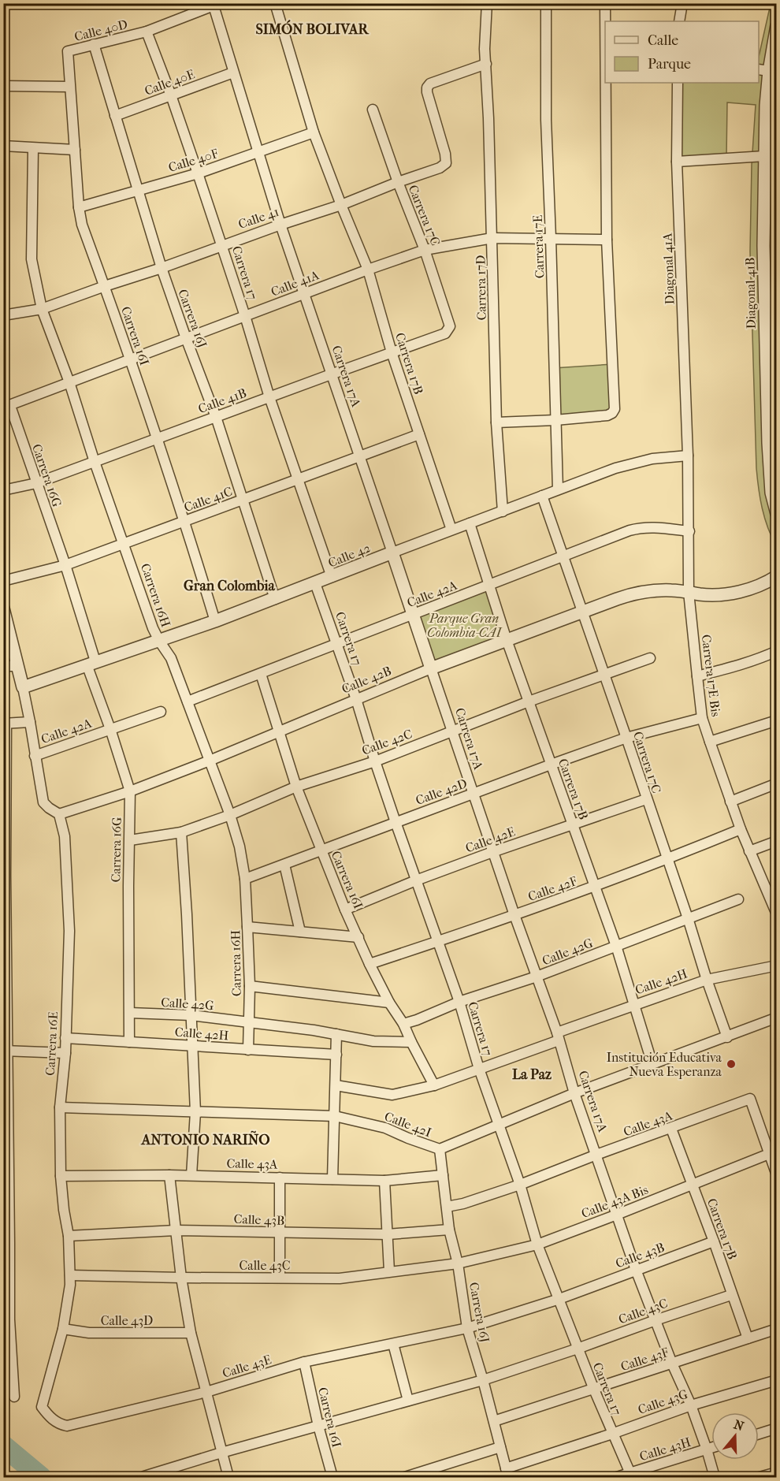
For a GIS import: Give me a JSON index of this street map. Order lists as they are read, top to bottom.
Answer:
{
  "streets": {
    "street": [
      "Calle 40D",
      "Calle 40E",
      "Calle 40F",
      "Carrera 17C",
      "Calle 41",
      "Carrera 17E",
      "Diagonal 41A",
      "Carrera 17",
      "Calle 41A",
      "Carrera 17D",
      "Diagonal 41B",
      "Carrera 16J",
      "Carrera 16I",
      "Carrera 17B",
      "Carrera 17A",
      "Calle 41B",
      "Carrera 16G",
      "Calle 41C",
      "Calle 42",
      "Calle 42A",
      "Carrera 16H",
      "Carrera 17E Bis",
      "Calle 42B",
      "Calle 42C",
      "Calle 42D",
      "Calle 42E",
      "Calle 42F",
      "Calle 42G",
      "Calle 42H",
      "Carrera 16E",
      "Calle 43A",
      "Calle 42I",
      "Calle 43A Bis",
      "Calle 43B",
      "Calle 43C",
      "Calle 43D",
      "Calle 43F",
      "Calle 43E",
      "Calle 43G",
      "Calle 43H"
    ]
  },
  "crossings": [
    ["Calle 40D", "Carrera 17"],
    ["Calle 40D", "Carrera 16J"],
    ["Calle 40D", "Carrera 16I"],
    ["Calle 40D", "Carrera 17A"],
    ["Calle 40E", "Carrera 17"],
    ["Calle 40E", "Carrera 16J"],
    ["Calle 40E", "Carrera 17A"],
    ["Calle 40F", "Carrera 17"],
    ["Calle 40F", "Carrera 16J"],
    ["Calle 40F", "Carrera 16I"],
    ["Calle 40F", "Carrera 17B"],
    ["Calle 40F", "Carrera 17A"],
    ["Carrera 17C", "Calle 41"],
    ["Carrera 17C", "Calle 41A"],
    ["Carrera 17C", "Calle 41B"],
    ["Carrera 17C", "Calle 42"],
    ["Carrera 17C", "Calle 42A"],
    ["Carrera 17C", "Calle 42B"],
    ["Carrera 17C", "Calle 42C"],
    ["Carrera 17C", "Calle 42D"],
    ["Carrera 17C", "Calle 42E"],
    ["Carrera 17C", "Calle 42F"],
    ["Carrera 17C", "Calle 42G"],
    ["Carrera 17C", "Calle 42H"],
    ["Carrera 17C", "Calle 42I"],
    ["Calle 41", "Carrera 17"],
    ["Calle 41", "Carrera 17D"],
    ["Calle 41", "Carrera 16J"],
    ["Calle 41", "Carrera 16I"],
    ["Calle 41", "Carrera 17B"],
    ["Calle 41", "Carrera 17A"],
    ["Calle 41", "Carrera 16H"],
    ["Carrera 17E", "Calle 41A"],
    ["Carrera 17E", "Calle 42"],
    ["Diagonal 41A", "Calle 42"],
    ["Diagonal 41A", "Carrera 17E Bis"],
    ["Carrera 17", "Calle 41A"],
    ["Carrera 17", "Calle 41B"],
    ["Carrera 17", "Calle 41C"],
    ["Carrera 17", "Calle 42"],
    ["Carrera 17", "Calle 42A"],
    ["Carrera 17", "Calle 42B"],
    ["Carrera 17", "Calle 42C"],
    ["Carrera 17", "Calle 42D"],
    ["Carrera 17", "Calle 42E"],
    ["Carrera 17", "Calle 42F"],
    ["Carrera 17", "Calle 42G"],
    ["Carrera 17", "Calle 42H"],
    ["Carrera 17", "Calle 43A"],
    ["Carrera 17", "Calle 42I"],
    ["Carrera 17", "Calle 43A Bis"],
    ["Carrera 17", "Calle 43B"],
    ["Carrera 17", "Calle 43C"],
    ["Carrera 17", "Calle 43F"],
    ["Carrera 17", "Calle 43G"],
    ["Carrera 17", "Calle 43H"],
    ["Calle 41A", "Carrera 17D"],
    ["Calle 41A", "Carrera 16J"],
    ["Calle 41A", "Carrera 16I"],
    ["Calle 41A", "Carrera 17B"],
    ["Calle 41A", "Carrera 17A"],
    ["Calle 41A", "Carrera 16G"],
    ["Calle 41A", "Carrera 16H"],
    ["Carrera 17D", "Calle 42"],
    ["Carrera 16J", "Calle 41B"],
    ["Carrera 16J", "Calle 41C"],
    ["Carrera 16J", "Calle 42"],
    ["Carrera 16J", "Calle 43A"],
    ["Carrera 16J", "Calle 42I"],
    ["Carrera 16J", "Calle 43A Bis"],
    ["Carrera 16J", "Calle 43B"],
    ["Carrera 16J", "Calle 43C"],
    ["Carrera 16J", "Calle 43F"],
    ["Carrera 16J", "Calle 43E"],
    ["Carrera 16J", "Calle 43G"],
    ["Carrera 16I", "Calle 41B"],
    ["Carrera 16I", "Calle 41C"],
    ["Carrera 16I", "Calle 42"],
    ["Carrera 16I", "Calle 42A"],
    ["Carrera 16I", "Calle 42B"],
    ["Carrera 16I", "Calle 42C"],
    ["Carrera 16I", "Calle 42D"],
    ["Carrera 16I", "Calle 42E"],
    ["Carrera 16I", "Calle 42F"],
    ["Carrera 16I", "Calle 42G"],
    ["Carrera 16I", "Calle 42H"],
    ["Carrera 16I", "Calle 43E"],
    ["Carrera 17B", "Calle 41B"],
    ["Carrera 17B", "Calle 41C"],
    ["Carrera 17B", "Calle 42"],
    ["Carrera 17B", "Calle 42A"],
    ["Carrera 17B", "Calle 42B"],
    ["Carrera 17B", "Calle 42C"],
    ["Carrera 17B", "Calle 42D"],
    ["Carrera 17B", "Calle 42E"],
    ["Carrera 17B", "Calle 42F"],
    ["Carrera 17B", "Calle 42G"],
    ["Carrera 17B", "Calle 42H"],
    ["Carrera 17B", "Calle 43A"],
    ["Carrera 17B", "Calle 42I"],
    ["Carrera 17B", "Calle 43A Bis"],
    ["Carrera 17B", "Calle 43B"],
    ["Carrera 17B", "Calle 43C"],
    ["Carrera 17B", "Calle 43F"],
    ["Carrera 17A", "Calle 41B"],
    ["Carrera 17A", "Calle 41C"],
    ["Carrera 17A", "Calle 42"],
    ["Carrera 17A", "Calle 42A"],
    ["Carrera 17A", "Calle 42B"],
    ["Carrera 17A", "Calle 42C"],
    ["Carrera 17A", "Calle 42D"],
    ["Carrera 17A", "Calle 42E"],
    ["Carrera 17A", "Calle 42F"],
    ["Carrera 17A", "Calle 42G"],
    ["Carrera 17A", "Calle 42H"],
    ["Carrera 17A", "Calle 43A"],
    ["Carrera 17A", "Calle 42I"],
    ["Carrera 17A", "Calle 43A Bis"],
    ["Carrera 17A", "Calle 43B"],
    ["Carrera 17A", "Calle 43C"],
    ["Carrera 17A", "Calle 43F"],
    ["Carrera 17A", "Calle 43G"],
    ["Carrera 17A", "Calle 43H"],
    ["Calle 41B", "Carrera 16G"],
    ["Calle 41B", "Carrera 16H"],
    ["Carrera 16G", "Calle 41C"],
    ["Carrera 16G", "Calle 42"],
    ["Carrera 16G", "Calle 42A"],
    ["Carrera 16G", "Calle 42B"],
    ["Carrera 16G", "Calle 42C"],
    ["Carrera 16G", "Calle 42G"],
    ["Carrera 16G", "Calle 42H"],
    ["Calle 41C", "Carrera 16H"],
    ["Calle 42", "Carrera 16H"],
    ["Calle 42", "Carrera 17E Bis"],
    ["Calle 42A", "Carrera 16H"],
    ["Calle 42A", "Carrera 17E Bis"],
    ["Carrera 16H", "Calle 42B"],
    ["Carrera 16H", "Calle 42C"],
    ["Carrera 16H", "Calle 42D"],
    ["Carrera 16H", "Calle 42G"],
    ["Carrera 16H", "Calle 42H"],
    ["Carrera 17E Bis", "Calle 42B"],
    ["Carrera 17E Bis", "Calle 42D"],
    ["Carrera 17E Bis", "Calle 42F"],
    ["Calle 42B", "Carrera 16E"],
    ["Calle 42H", "Carrera 16E"],
    ["Carrera 16E", "Calle 43A"],
    ["Carrera 16E", "Calle 42I"],
    ["Carrera 16E", "Calle 43B"],
    ["Carrera 16E", "Calle 43C"],
    ["Carrera 16E", "Calle 43D"],
    ["Carrera 16E", "Calle 43E"],
    ["Calle 43A", "Calle 43A Bis"],
    ["Calle 43A Bis", "Calle 43C"],
    ["Calle 43B", "Calle 43E"]
  ],
  "districts": [
    "SIMÓN BOLIVAR",
    "Gran Colombia",
    "La Paz",
    "ANTONIO NARIÑO"
  ],
  "parks": ["Parque Gran Colombia-CAI"],
  "places": ["Institución Educativa Nueva Esperanza"],
  "legend": ["Calle", "Parque"],
  "north": "top"
}
